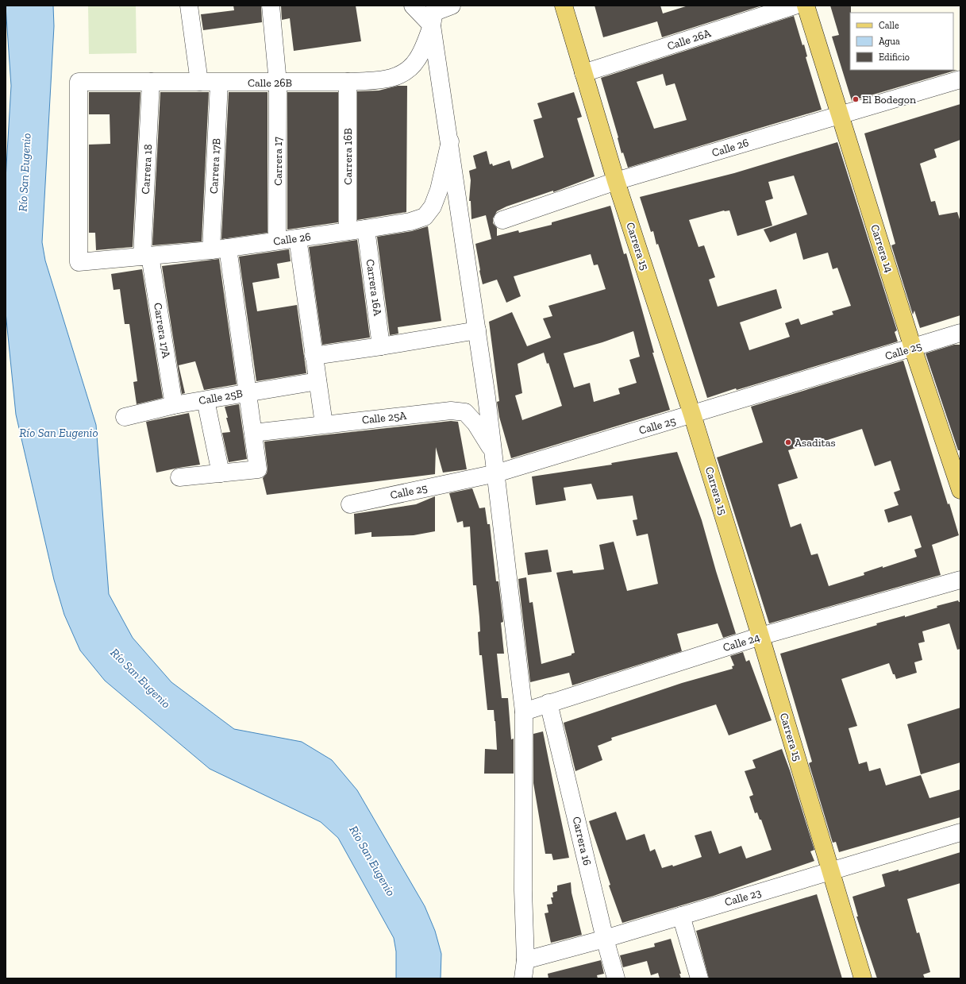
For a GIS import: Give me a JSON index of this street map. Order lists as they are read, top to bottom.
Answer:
{
  "streets": {
    "main road": ["Carrera 15", "Carrera 14"],
    "street": [
      "Calle 26A",
      "Calle 26B",
      "Calle 26",
      "Carrera 16B",
      "Carrera 17",
      "Carrera 17B",
      "Carrera 18",
      "Carrera 16A",
      "Carrera 17A",
      "Calle 25",
      "Calle 25B",
      "Calle 25A",
      "Calle 24",
      "Carrera 16",
      "Calle 23"
    ]
  },
  "crossings": [
    ["Calle 26A", "Carrera 15"],
    ["Calle 26B", "Calle 26"],
    ["Calle 26B", "Carrera 16B"],
    ["Calle 26B", "Carrera 17"],
    ["Calle 26B", "Carrera 17B"],
    ["Calle 26B", "Carrera 18"],
    ["Calle 26", "Carrera 16B"],
    ["Calle 26", "Carrera 17"],
    ["Calle 26", "Carrera 17B"],
    ["Calle 26", "Carrera 18"],
    ["Calle 26", "Carrera 15"],
    ["Calle 26", "Carrera 14"],
    ["Calle 26", "Carrera 16A"],
    ["Calle 26", "Carrera 17A"],
    ["Carrera 18", "Carrera 17A"],
    ["Carrera 15", "Calle 25"],
    ["Carrera 15", "Calle 24"],
    ["Carrera 15", "Calle 23"],
    ["Carrera 14", "Calle 25"],
    ["Carrera 17A", "Calle 25B"],
    ["Calle 24", "Carrera 16"],
    ["Carrera 16", "Calle 23"]
  ],
  "water": ["Río San Eugenio"],
  "places": ["El Bodegon", "Asaditas"],
  "legend": ["Calle", "Agua", "Edificio"]
}
